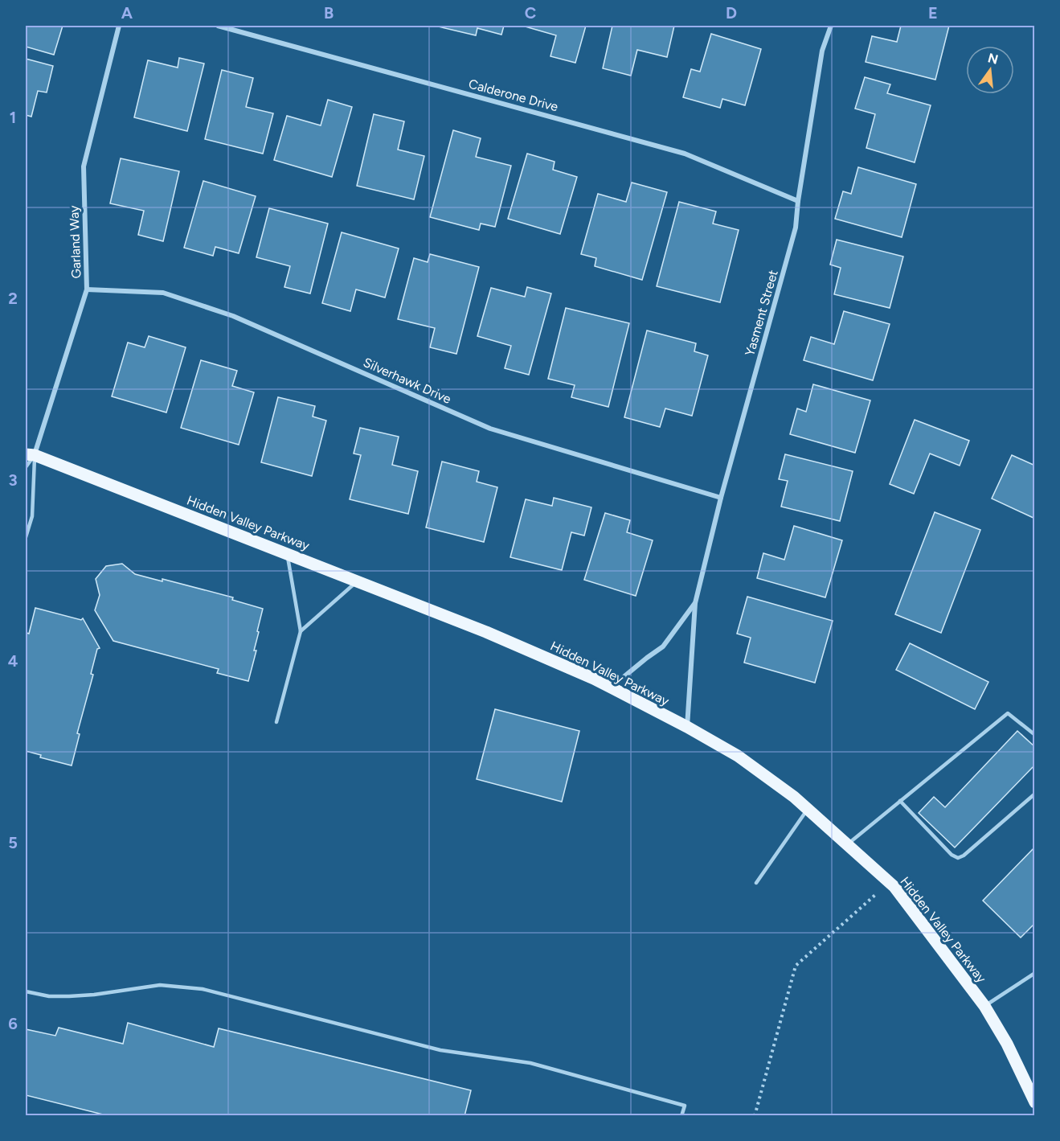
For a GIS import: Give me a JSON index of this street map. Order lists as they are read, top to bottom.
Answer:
{
  "streets": {
    "main road": ["Hidden Valley Parkway"],
    "street": [
      "Calderone Drive",
      "Garland Way",
      "Yasment Street",
      "Silverhawk Drive"
    ]
  },
  "crossings": [
    ["Calderone Drive", "Yasment Street"],
    ["Garland Way", "Silverhawk Drive"],
    ["Garland Way", "Hidden Valley Parkway"],
    ["Yasment Street", "Silverhawk Drive"],
    ["Yasment Street", "Hidden Valley Parkway"]
  ],
  "north": "top",
  "grid": {
    "columns": [
      "A",
      "B",
      "C",
      "D",
      "E"
    ],
    "rows": [
      "1",
      "2",
      "3",
      "4",
      "5",
      "6"
    ]
  }
}
